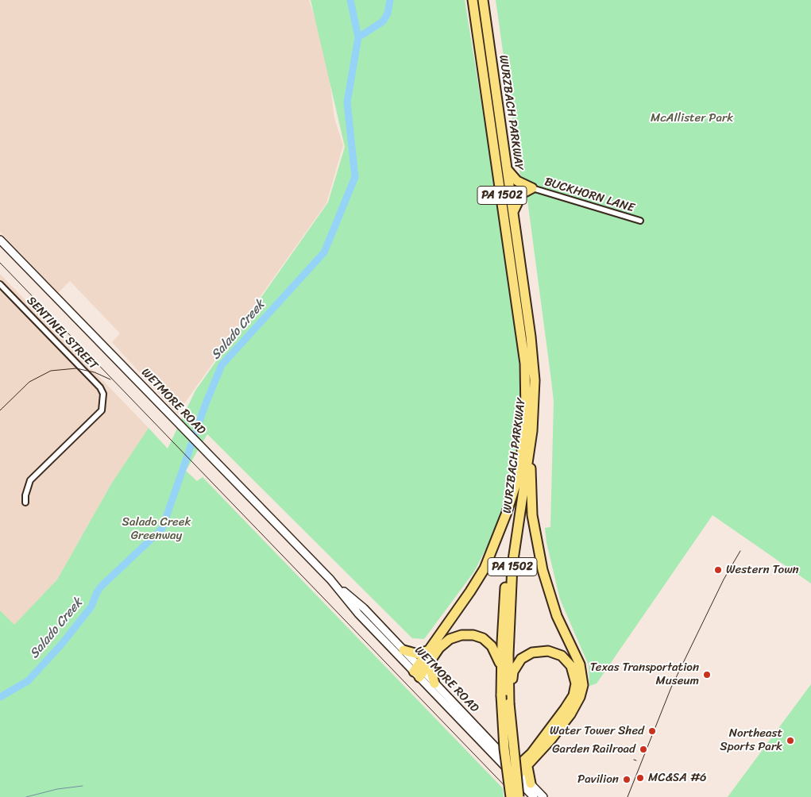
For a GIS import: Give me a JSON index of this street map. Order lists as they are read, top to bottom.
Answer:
{
  "streets": {
    "highway": ["WURZBACH PARKWAY", "PA 1502"],
    "main road": ["WETMORE ROAD"],
    "street": ["BUCKHORN LANE", "SENTINEL STREET"]
  },
  "water": ["Salado Creek"],
  "parks": ["McAllister Park", "Salado Creek Greenway"],
  "places": [
    "Western Town",
    "Texas Transportation Museum",
    "Water Tower Shed",
    "Northeast Sports Park",
    "Garden Railroad",
    "MC&SA #6",
    "Pavilion"
  ]
}
